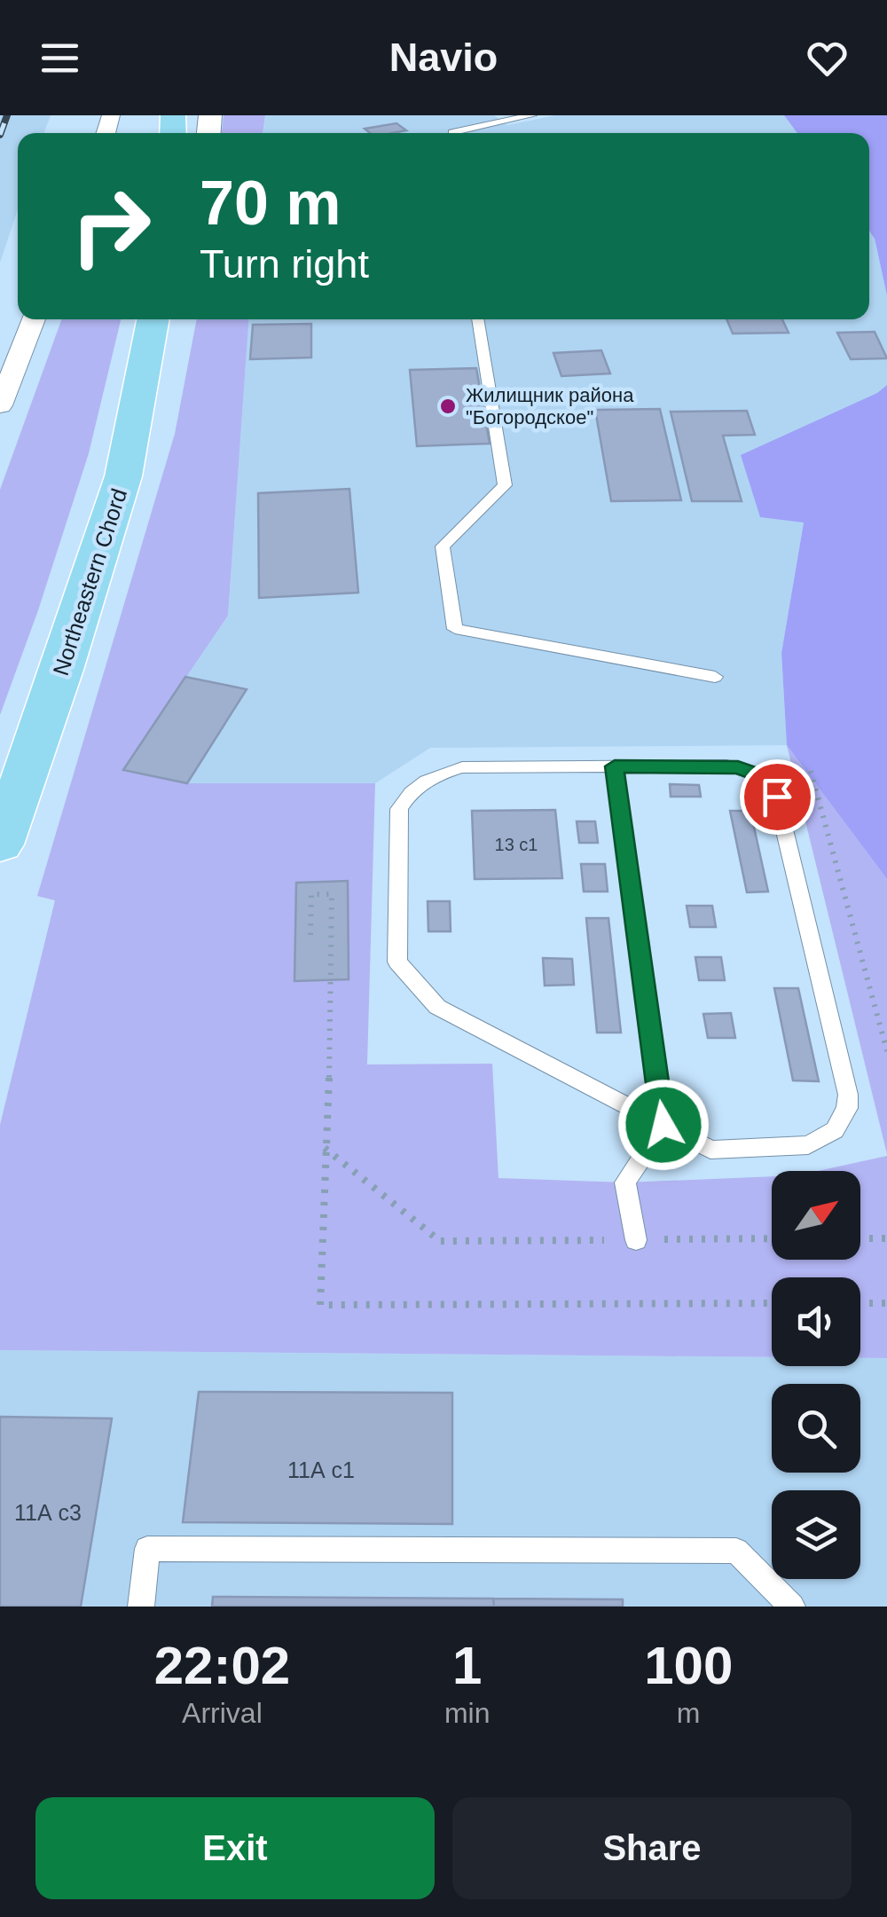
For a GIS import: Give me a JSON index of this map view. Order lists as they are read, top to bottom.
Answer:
{
  "streets": {
    "main road": ["Northeastern Chord"]
  },
  "places": ["Жилищник района \"Богородское\""],
  "house_numbers": ["13 с1", "11А с1", "11А с3"],
  "north": "top right",
  "page": {
    "header": "Navio",
    "turn": ["70 m", "Turn right"],
    "eta": [
      "22:02",
      "Arrival",
      "1",
      "min",
      "100",
      "m"
    ],
    "buttons": ["Exit", "Share"]
  }
}
